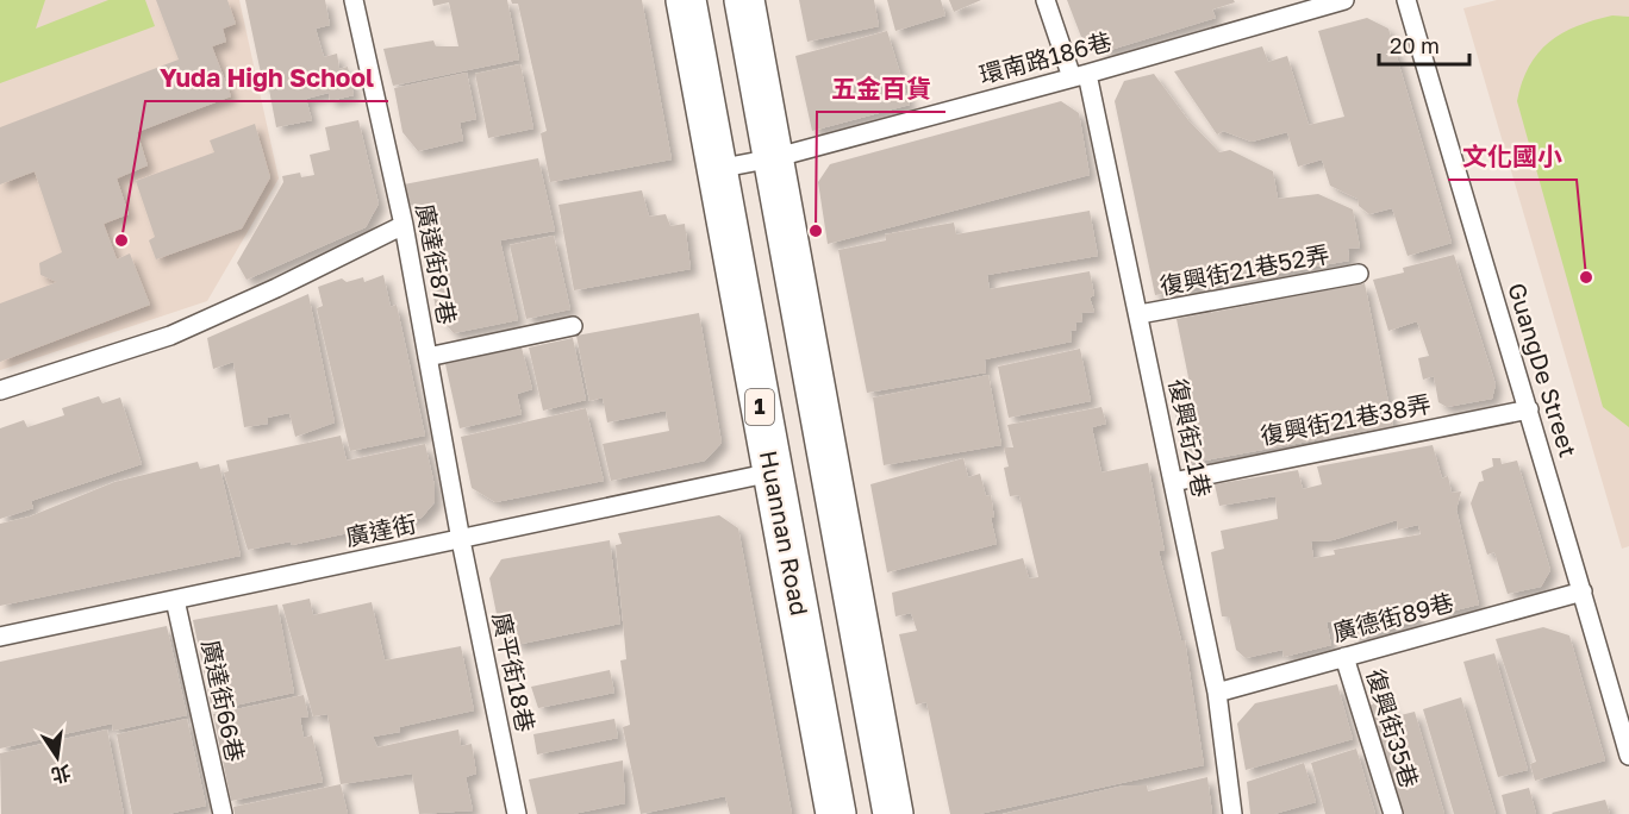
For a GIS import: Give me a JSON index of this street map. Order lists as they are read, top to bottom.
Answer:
{
  "streets": {
    "main road": ["1", "Huannan Road"],
    "lane": [
      "環南路186巷",
      "廣達街87巷",
      "復興街21巷52弄",
      "GuangDe Street",
      "復興街21巷38弄",
      "復興街21巷",
      "廣達街",
      "廣德街89巷",
      "廣平街18巷",
      "廣達街66巷",
      "復興街35巷"
    ]
  },
  "crossings": [
    ["環南路186巷", "復興街21巷"],
    ["環南路186巷", "Huannan Road"],
    ["廣達街87巷", "廣達街"],
    ["廣達街87巷", "廣平街18巷"],
    ["復興街21巷52弄", "復興街21巷"],
    ["GuangDe Street", "復興街21巷38弄"],
    ["GuangDe Street", "廣德街89巷"],
    ["復興街21巷38弄", "復興街21巷"],
    ["復興街21巷", "廣德街89巷"],
    ["廣達街", "Huannan Road"],
    ["廣達街", "廣平街18巷"],
    ["廣達街", "廣達街66巷"],
    ["廣德街89巷", "復興街35巷"]
  ],
  "places": ["五金百貨", "Yuda High School", "文化國小"],
  "scale_bar": "20 m",
  "north": "bottom"
}
